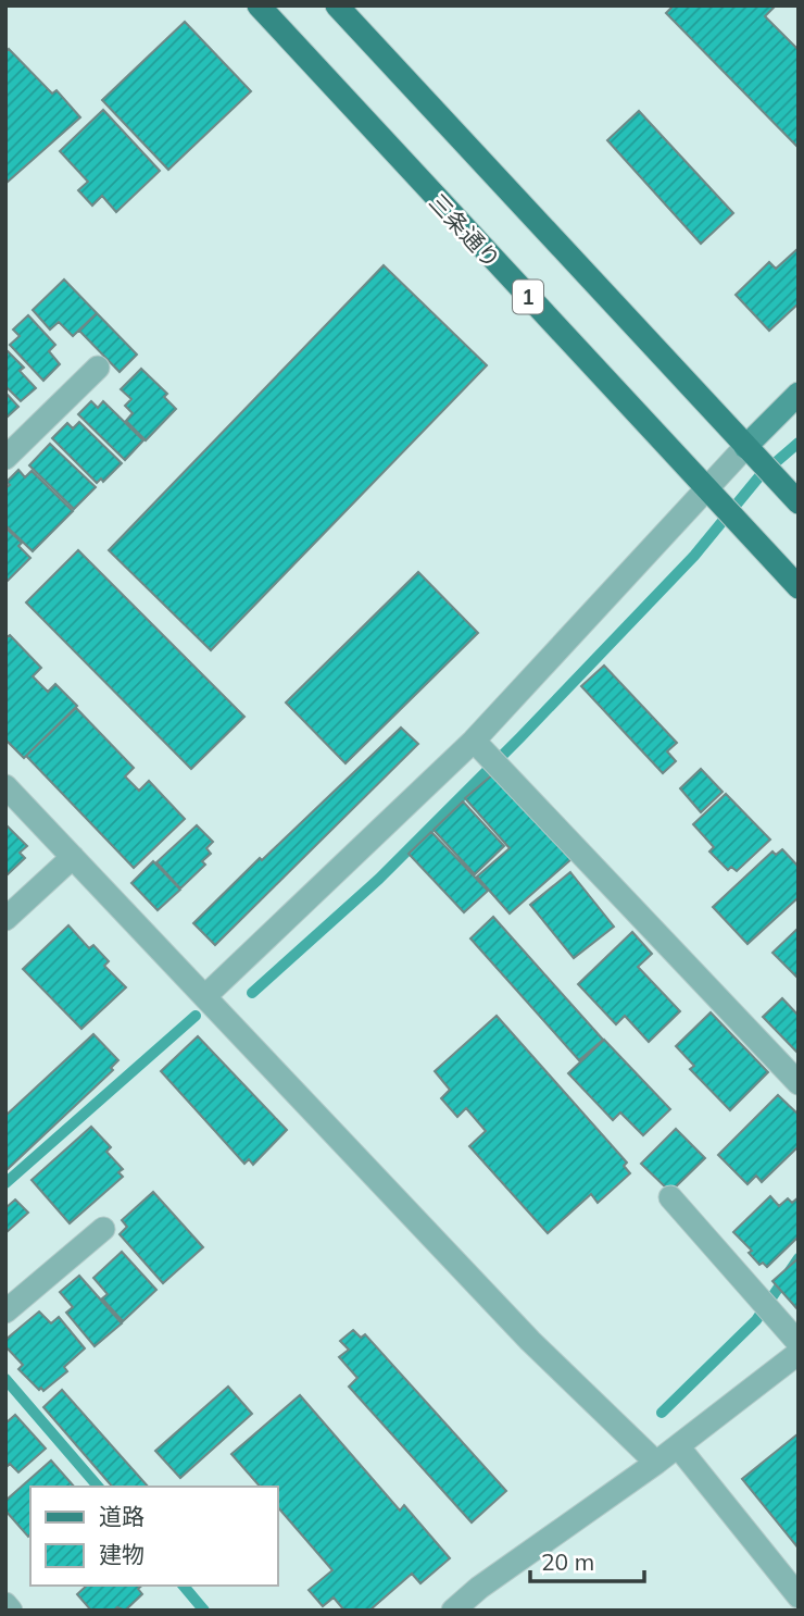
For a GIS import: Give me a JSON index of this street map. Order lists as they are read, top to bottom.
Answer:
{
  "streets": {
    "main road": ["三条通り", "1"]
  },
  "legend": ["道路", "建物"],
  "scale_bar": "20 m"
}
